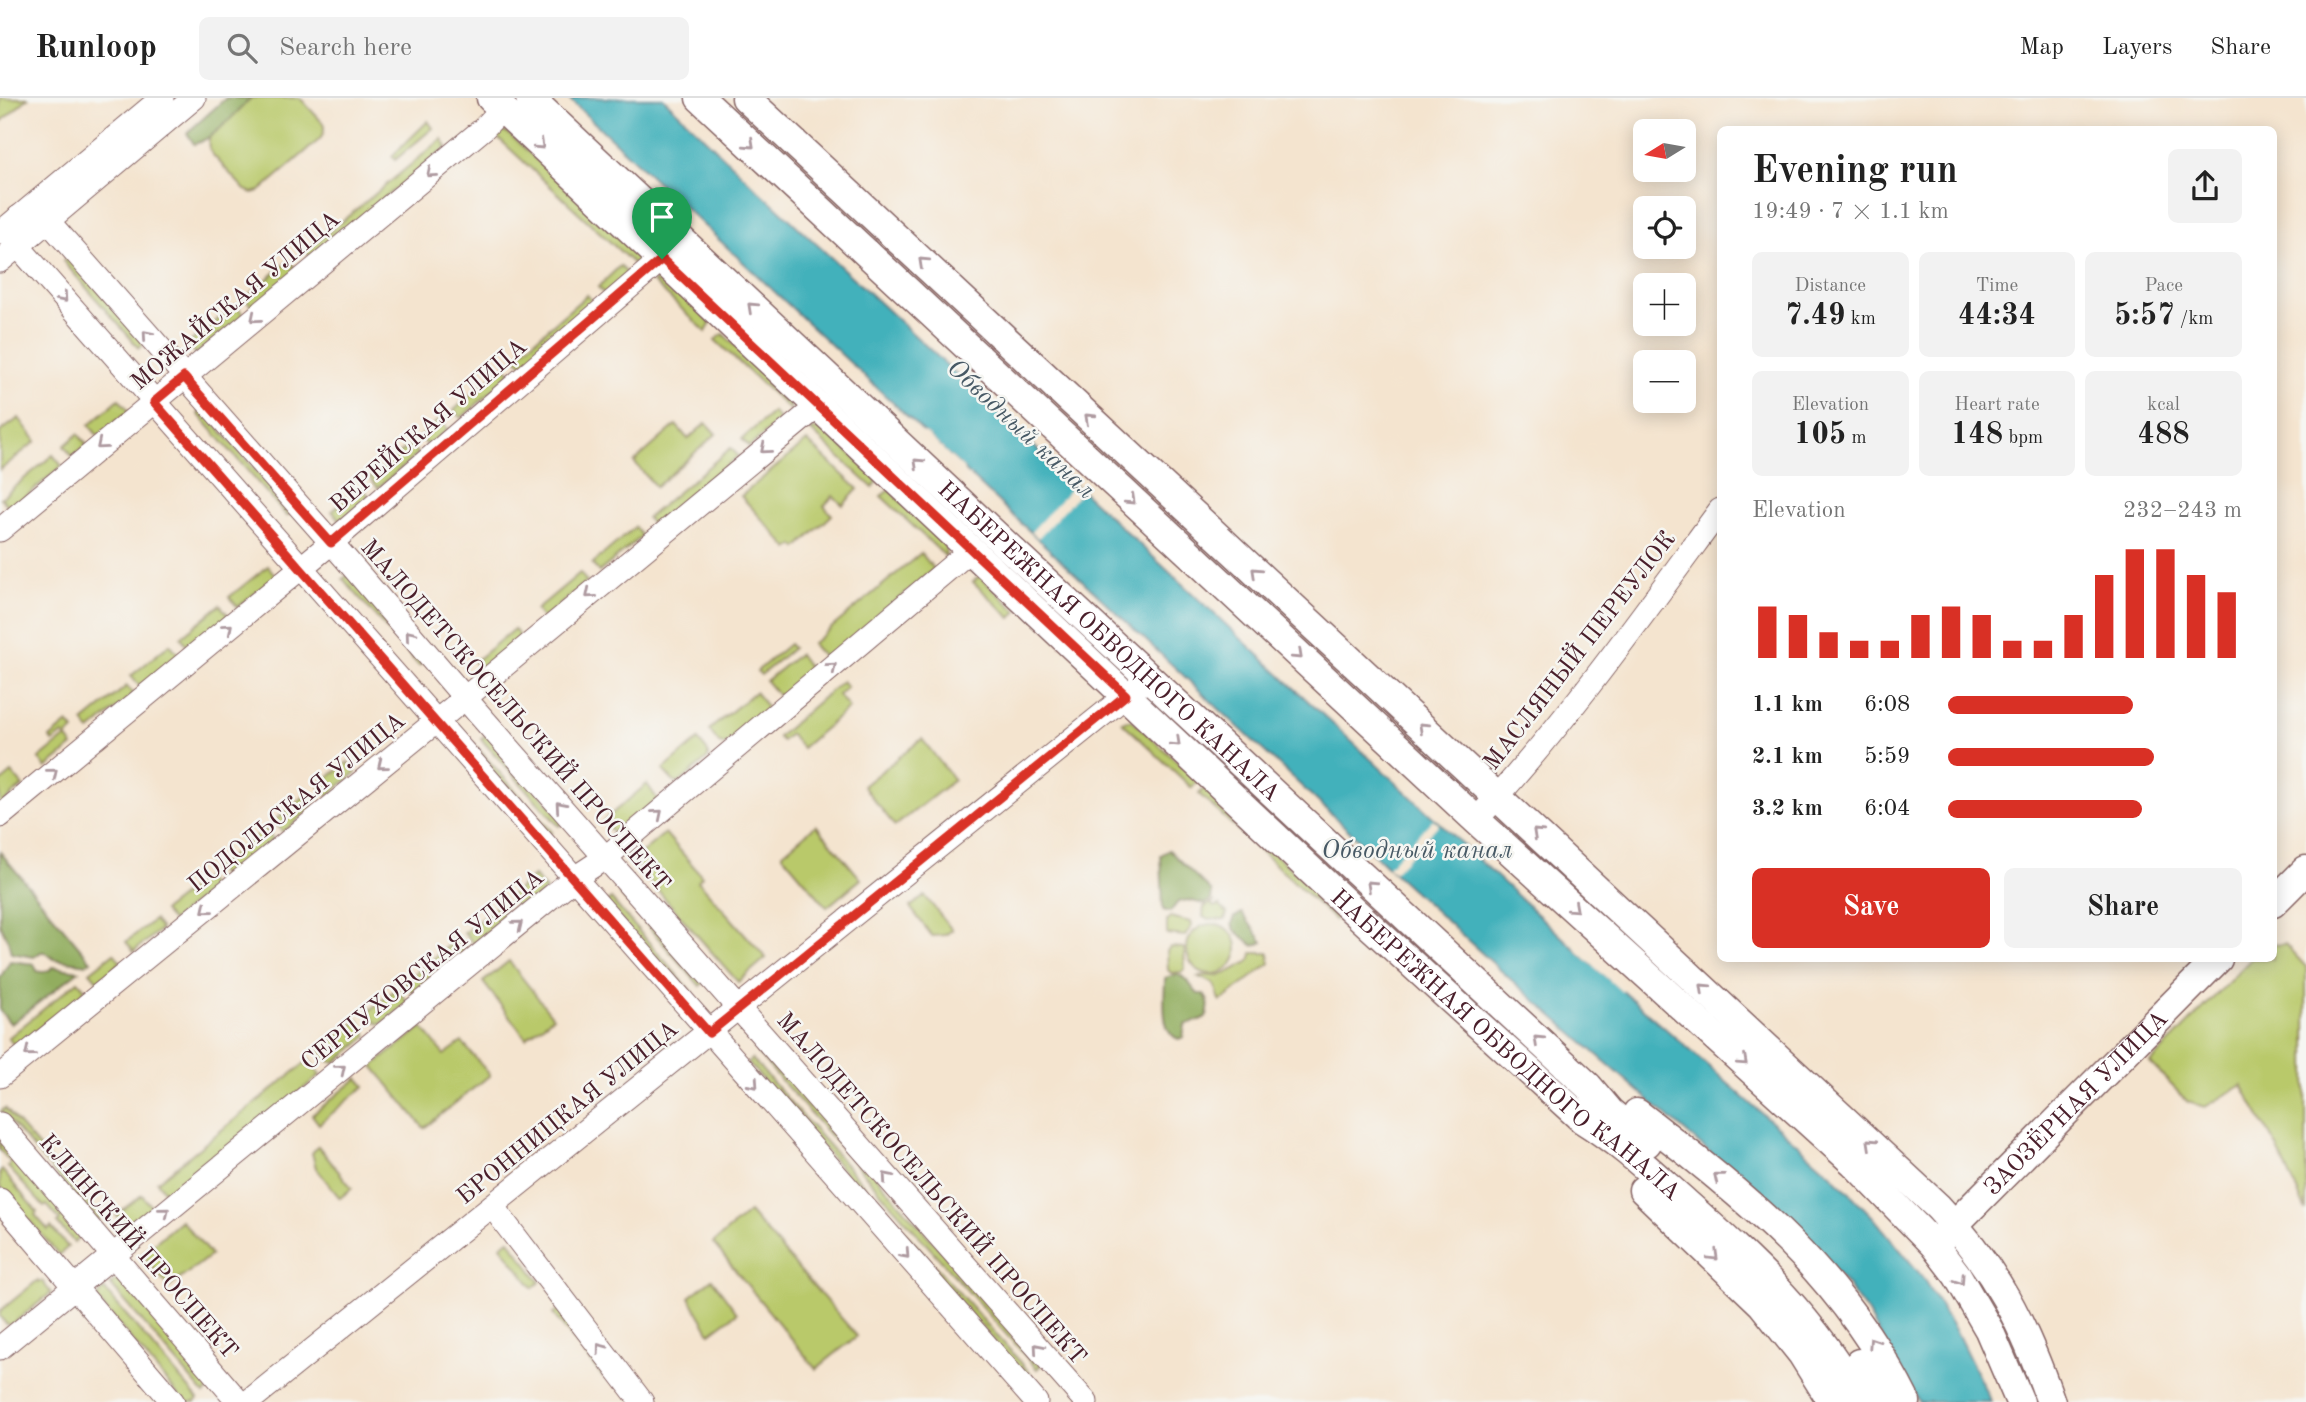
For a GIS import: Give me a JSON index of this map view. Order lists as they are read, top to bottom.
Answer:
{
  "streets": {
    "main road": ["НАБЕРЕЖНАЯ ОБВОДНОГО КАНАЛА", "ЗАОЗЁРНАЯ УЛИЦА"],
    "street": [
      "МОЖАЙСКАЯ УЛИЦА",
      "ВЕРЕЙСКАЯ УЛИЦА",
      "МАСЛЯНЫЙ ПЕРЕУЛОК",
      "МАЛОДЕТСКОСЕЛЬСКИЙ ПРОСПЕКТ",
      "ПОДОЛЬСКАЯ УЛИЦА",
      "СЕРПУХОВСКАЯ УЛИЦА",
      "БРОННИЦКАЯ УЛИЦА",
      "КЛИНСКИЙ ПРОСПЕКТ"
    ]
  },
  "crossings": [
    ["МОЖАЙСКАЯ УЛИЦА", "НАБЕРЕЖНАЯ ОБВОДНОГО КАНАЛА"],
    ["МОЖАЙСКАЯ УЛИЦА", "МАЛОДЕТСКОСЕЛЬСКИЙ ПРОСПЕКТ"],
    ["ВЕРЕЙСКАЯ УЛИЦА", "НАБЕРЕЖНАЯ ОБВОДНОГО КАНАЛА"],
    ["ВЕРЕЙСКАЯ УЛИЦА", "МАЛОДЕТСКОСЕЛЬСКИЙ ПРОСПЕКТ"],
    ["НАБЕРЕЖНАЯ ОБВОДНОГО КАНАЛА", "ПОДОЛЬСКАЯ УЛИЦА"],
    ["НАБЕРЕЖНАЯ ОБВОДНОГО КАНАЛА", "СЕРПУХОВСКАЯ УЛИЦА"],
    ["НАБЕРЕЖНАЯ ОБВОДНОГО КАНАЛА", "БРОННИЦКАЯ УЛИЦА"],
    ["МАЛОДЕТСКОСЕЛЬСКИЙ ПРОСПЕКТ", "ПОДОЛЬСКАЯ УЛИЦА"],
    ["МАЛОДЕТСКОСЕЛЬСКИЙ ПРОСПЕКТ", "СЕРПУХОВСКАЯ УЛИЦА"],
    ["МАЛОДЕТСКОСЕЛЬСКИЙ ПРОСПЕКТ", "БРОННИЦКАЯ УЛИЦА"],
    ["СЕРПУХОВСКАЯ УЛИЦА", "КЛИНСКИЙ ПРОСПЕКТ"]
  ],
  "one_way": [
    "МОЖАЙСКАЯ УЛИЦА",
    "ВЕРЕЙСКАЯ УЛИЦА",
    "ПОДОЛЬСКАЯ УЛИЦА",
    "СЕРПУХОВСКАЯ УЛИЦА"
  ],
  "water": ["Обводный канал"],
  "north": "left",
  "page": {
    "header": "Runloop",
    "search": "Search here",
    "nav": ["Map", "Layers", "Share"],
    "map_buttons": ["+", "−"],
    "heading": ["Evening run", "19:49 · 7 × 1.1 km"],
    "stats": [
      ["Distance", "7.49 km"],
      ["Time", "44:34"],
      ["Pace", "5:57 /km"],
      ["Elevation", "105 m"],
      ["Heart rate", "148 bpm"],
      ["kcal", "488"]
    ],
    "chart": ["Elevation", "232–243 m"],
    "list": [
      {
        "name": "1.1 km",
        "note": "6:08"
      },
      {
        "name": "2.1 km",
        "note": "5:59"
      },
      {
        "name": "3.2 km",
        "note": "6:04"
      }
    ],
    "buttons": ["Save", "Share"]
  }
}
